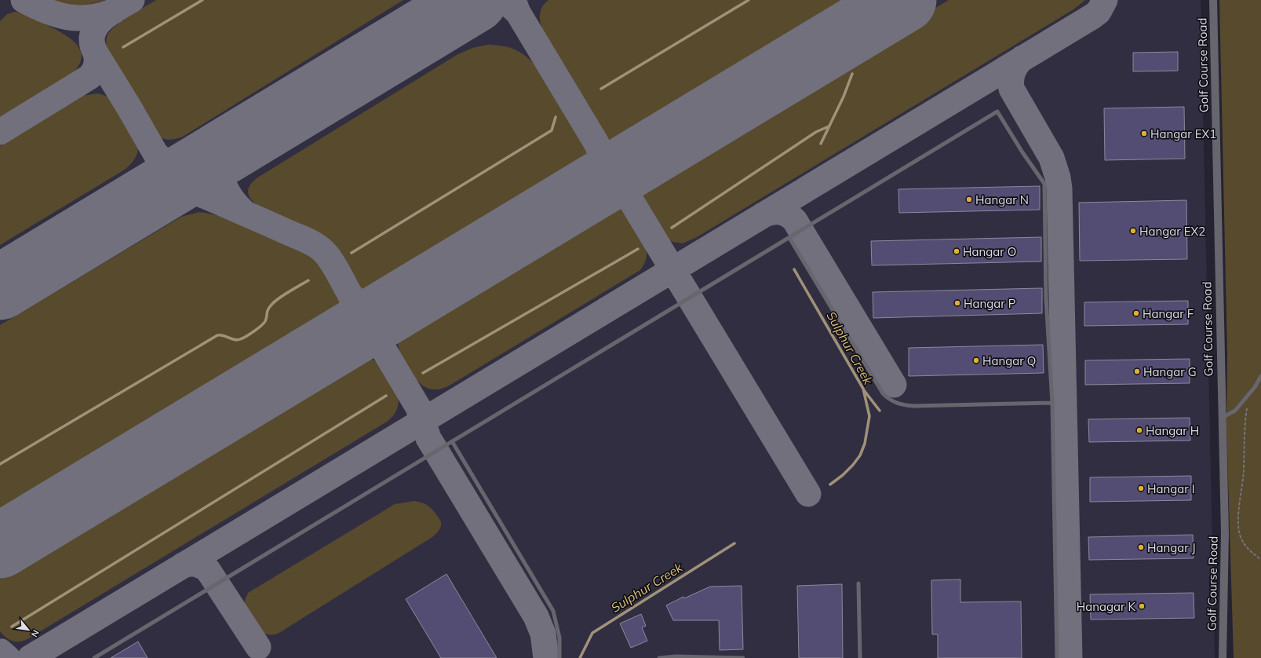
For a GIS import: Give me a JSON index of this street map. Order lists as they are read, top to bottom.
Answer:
{
  "streets": {
    "street": ["Golf Course Road"]
  },
  "water": ["Sulphur Creek"],
  "places": [
    "Hangar EX1",
    "Hangar N",
    "Hangar EX2",
    "Hangar O",
    "Hangar P",
    "Hangar F",
    "Hangar Q",
    "Hangar G",
    "Hangar H",
    "Hangar I",
    "Hangar J",
    "Hanagar K"
  ],
  "north": "bottom right"
}
